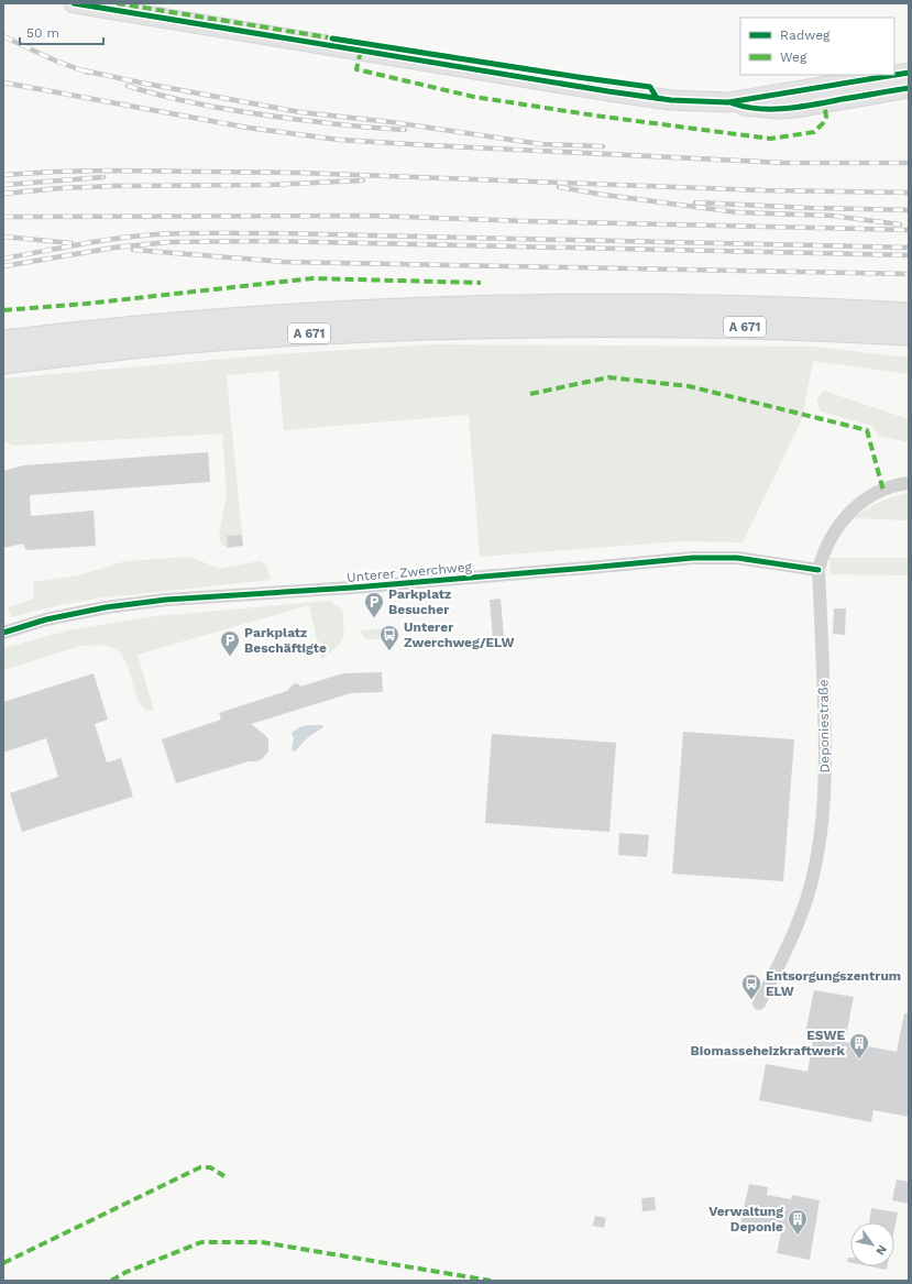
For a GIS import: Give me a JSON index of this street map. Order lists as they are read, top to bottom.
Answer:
{
  "streets": {
    "highway": ["A 671"],
    "street": ["Unterer Zwerchweg", "Deponiestraße"]
  },
  "crossings": [
    ["Unterer Zwerchweg", "Deponiestraße"]
  ],
  "places": {
    "parking": ["Parkplatz Besucher", "Parkplatz Beschäftigte"],
    "bus stop": ["Unterer Zwerchweg/ELW", "Entsorgungszentrum ELW"],
    "building": ["ESWE Biomasseheizkraftwerk", "Verwaltung Deponie"]
  },
  "legend": ["Radweg", "Weg"],
  "scale_bar": "50 m",
  "north": "bottom right"
}
